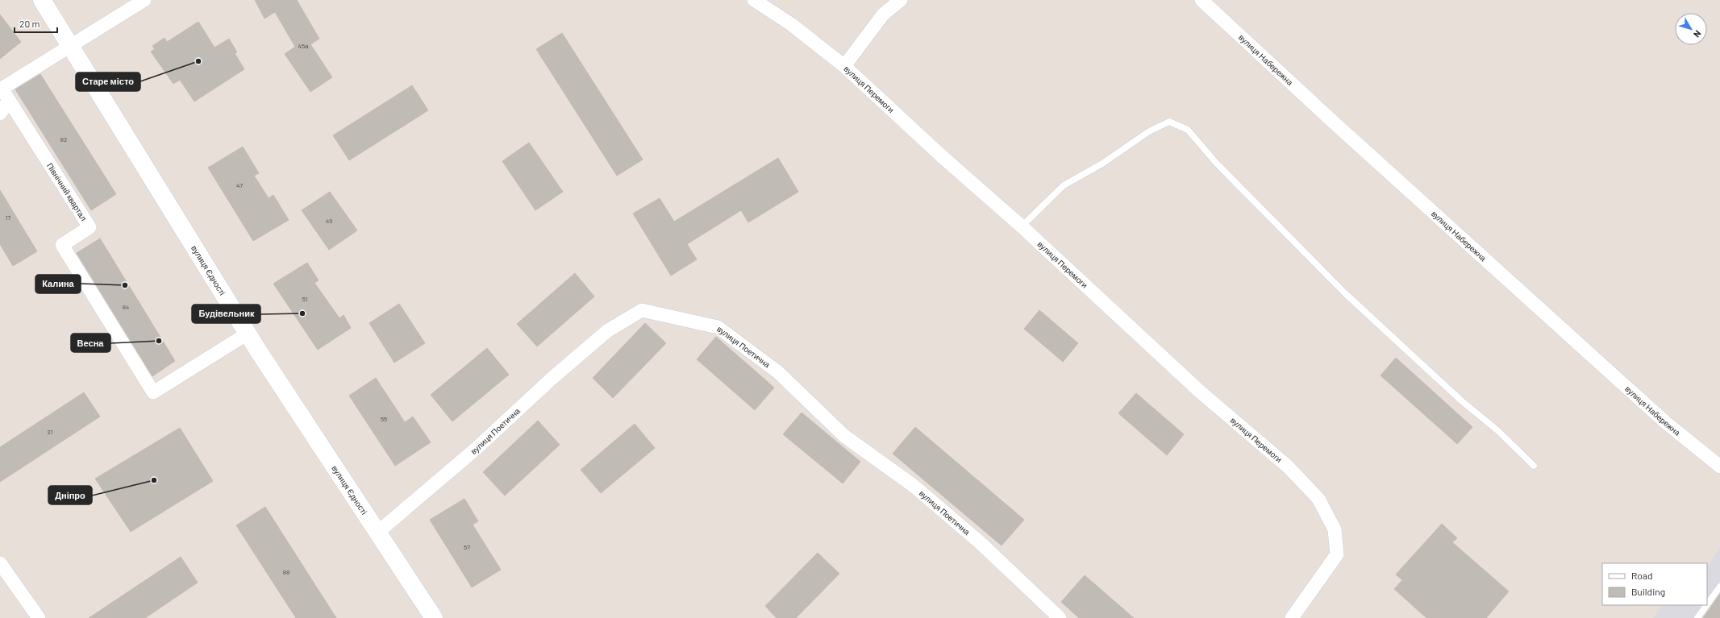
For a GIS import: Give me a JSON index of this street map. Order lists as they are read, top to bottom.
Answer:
{
  "streets": {
    "street": [
      "вулиця Набережна",
      "вулиця Перемоги",
      "Північний квартал",
      "вулиця Єдності",
      "вулиця Поетична"
    ]
  },
  "crossings": [
    ["Північний квартал", "вулиця Єдності"],
    ["вулиця Єдності", "вулиця Поетична"]
  ],
  "places": [
    "Старе місто",
    "Калина",
    "Будівельник",
    "Весна",
    "Дніпро"
  ],
  "house_numbers": [
    "45а",
    "82",
    "47",
    "17",
    "49",
    "51",
    "84",
    "55",
    "21",
    "57",
    "88"
  ],
  "legend": ["Road", "Building"],
  "scale_bar": "20 m",
  "north": "bottom right"
}
